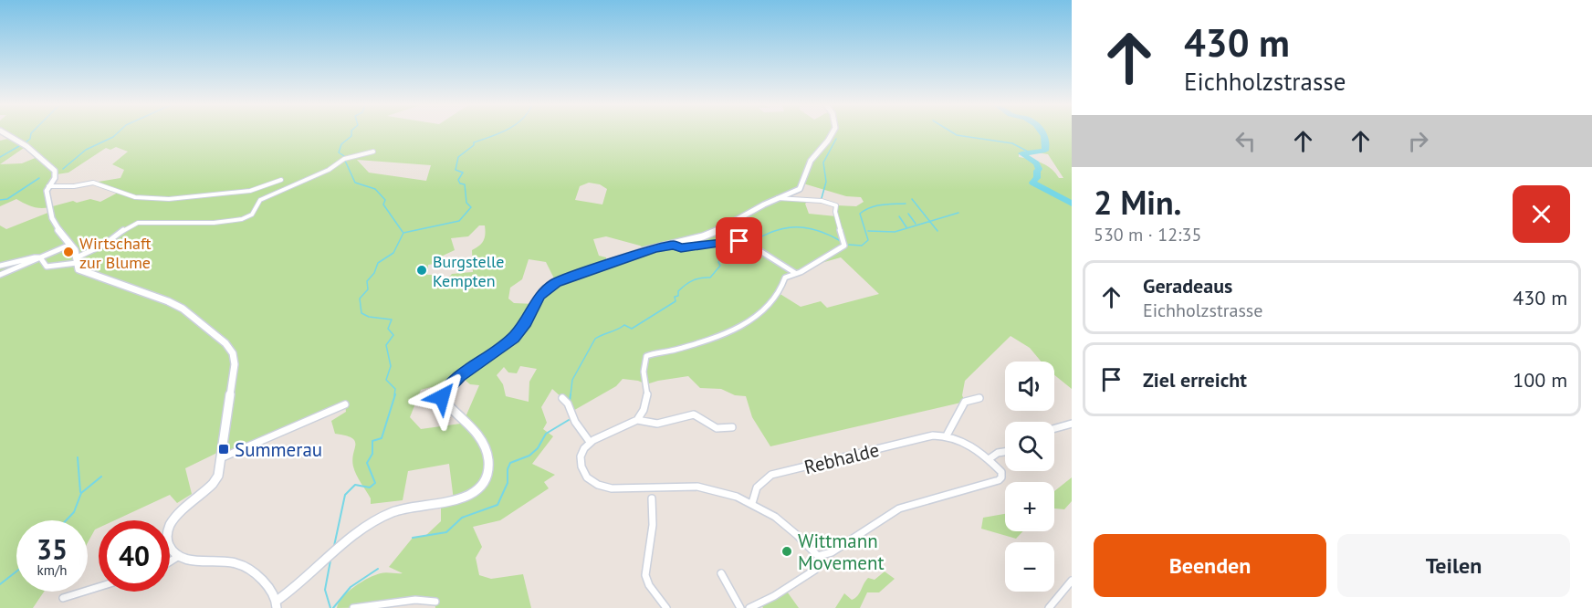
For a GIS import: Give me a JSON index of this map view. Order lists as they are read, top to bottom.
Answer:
{
  "streets": {
    "street": ["Rebhalde"]
  },
  "places": {
    "other": ["Wirtschaft zur Blume", "Burgstelle Kempten", "Wittmann Movement"],
    "transit": ["Summerau"]
  },
  "page": {
    "turn": ["430 m", "Eichholzstrasse"],
    "heading": ["2 Min.", "530 m · 12:35"],
    "list": [
      {
        "name": "Geradeaus",
        "note": "Eichholzstrasse",
        "value": "430 m"
      },
      {
        "name": "Ziel erreicht",
        "value": "100 m"
      }
    ],
    "map_buttons": ["+", "−"],
    "speed": "35 km/h",
    "limit": "40",
    "buttons": ["Beenden", "Teilen"]
  }
}
